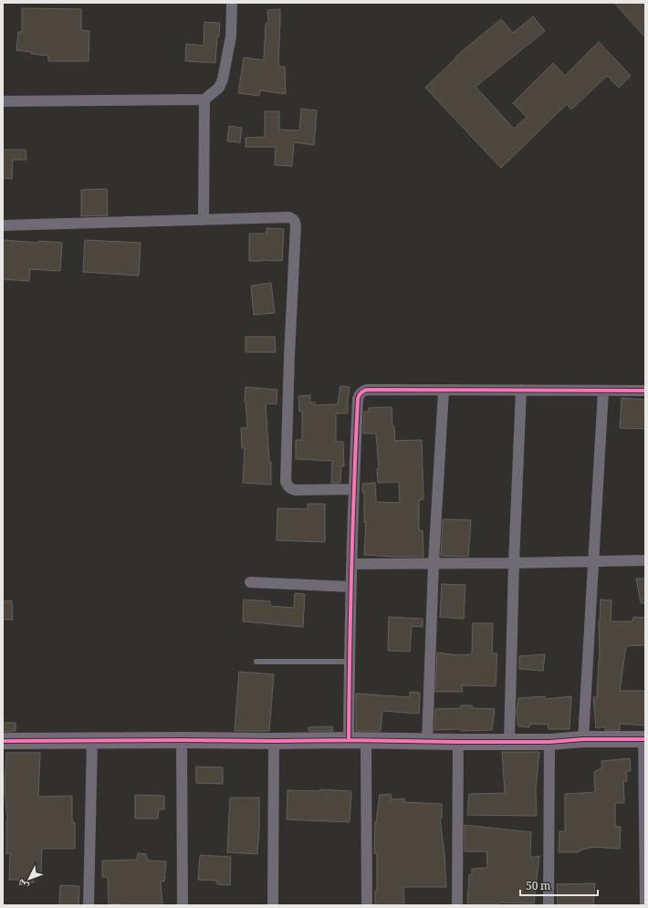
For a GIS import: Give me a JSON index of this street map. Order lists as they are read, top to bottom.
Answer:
{
  "scale_bar": "50 m",
  "north": "bottom left"
}
